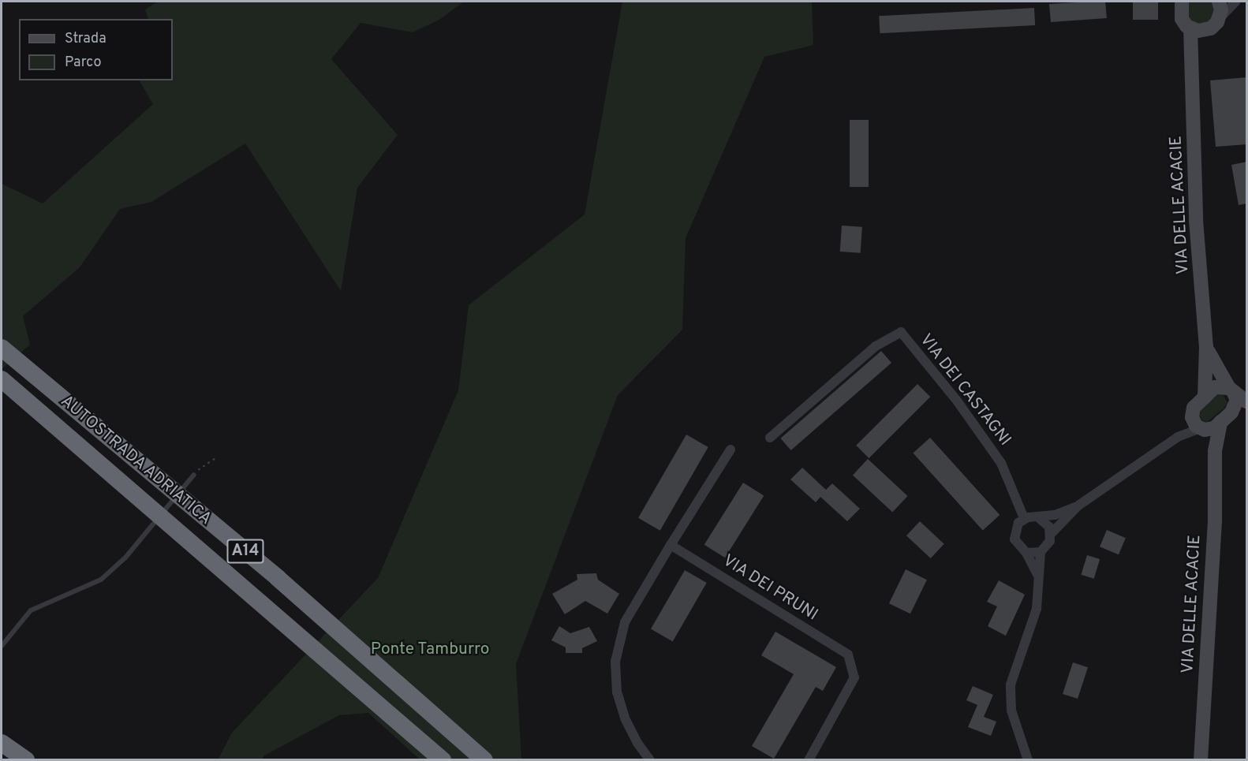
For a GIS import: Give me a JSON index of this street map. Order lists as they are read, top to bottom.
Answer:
{
  "streets": {
    "highway": ["AUTOSTRADA ADRIATICA", "A14"],
    "street": ["VIA DELLE ACACIE", "VIA DEI CASTAGNI", "VIA DEI PRUNI"]
  },
  "parks": ["Ponte Tamburro"],
  "legend": ["Strada", "Parco"]
}
